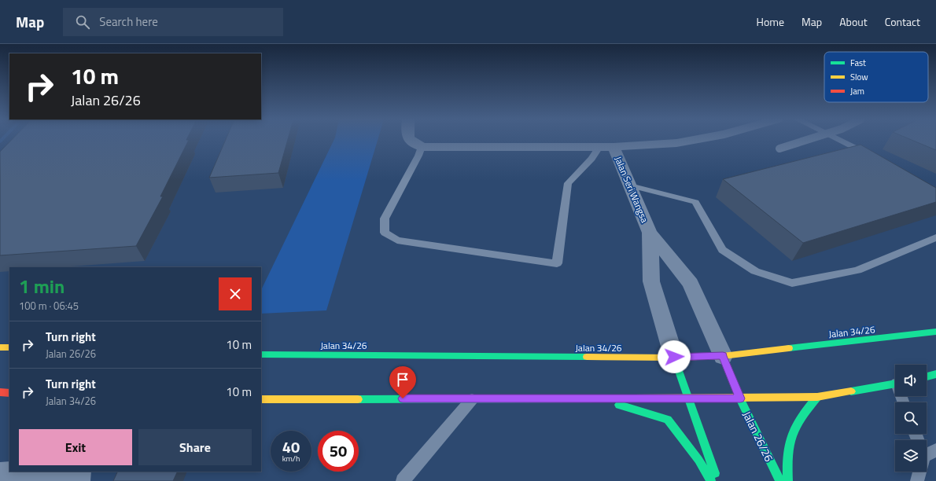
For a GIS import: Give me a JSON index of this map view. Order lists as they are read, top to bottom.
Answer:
{
  "streets": {
    "main road": ["Jalan 34/26", "Jalan 26/26"],
    "street": ["Jalan Seri Wangsa"]
  },
  "crossings": [
    ["Jalan Seri Wangsa", "Jalan 34/26"],
    ["Jalan Seri Wangsa", "Jalan 26/26"],
    ["Jalan 34/26", "Jalan 26/26"]
  ],
  "legend": ["Fast", "Slow", "Jam"],
  "page": {
    "header": "Map",
    "search": "Search here",
    "nav": [
      "Home",
      "Map",
      "About",
      "Contact"
    ],
    "turn": ["10 m", "Jalan 26/26"],
    "heading": ["1 min", "100 m · 06:45"],
    "list": [
      {
        "name": "Turn right",
        "note": "Jalan 26/26",
        "value": "10 m"
      },
      {
        "name": "Turn right",
        "note": "Jalan 34/26",
        "value": "10 m"
      }
    ],
    "buttons": ["Exit", "Share"],
    "speed": "40 km/h",
    "limit": "50"
  }
}
